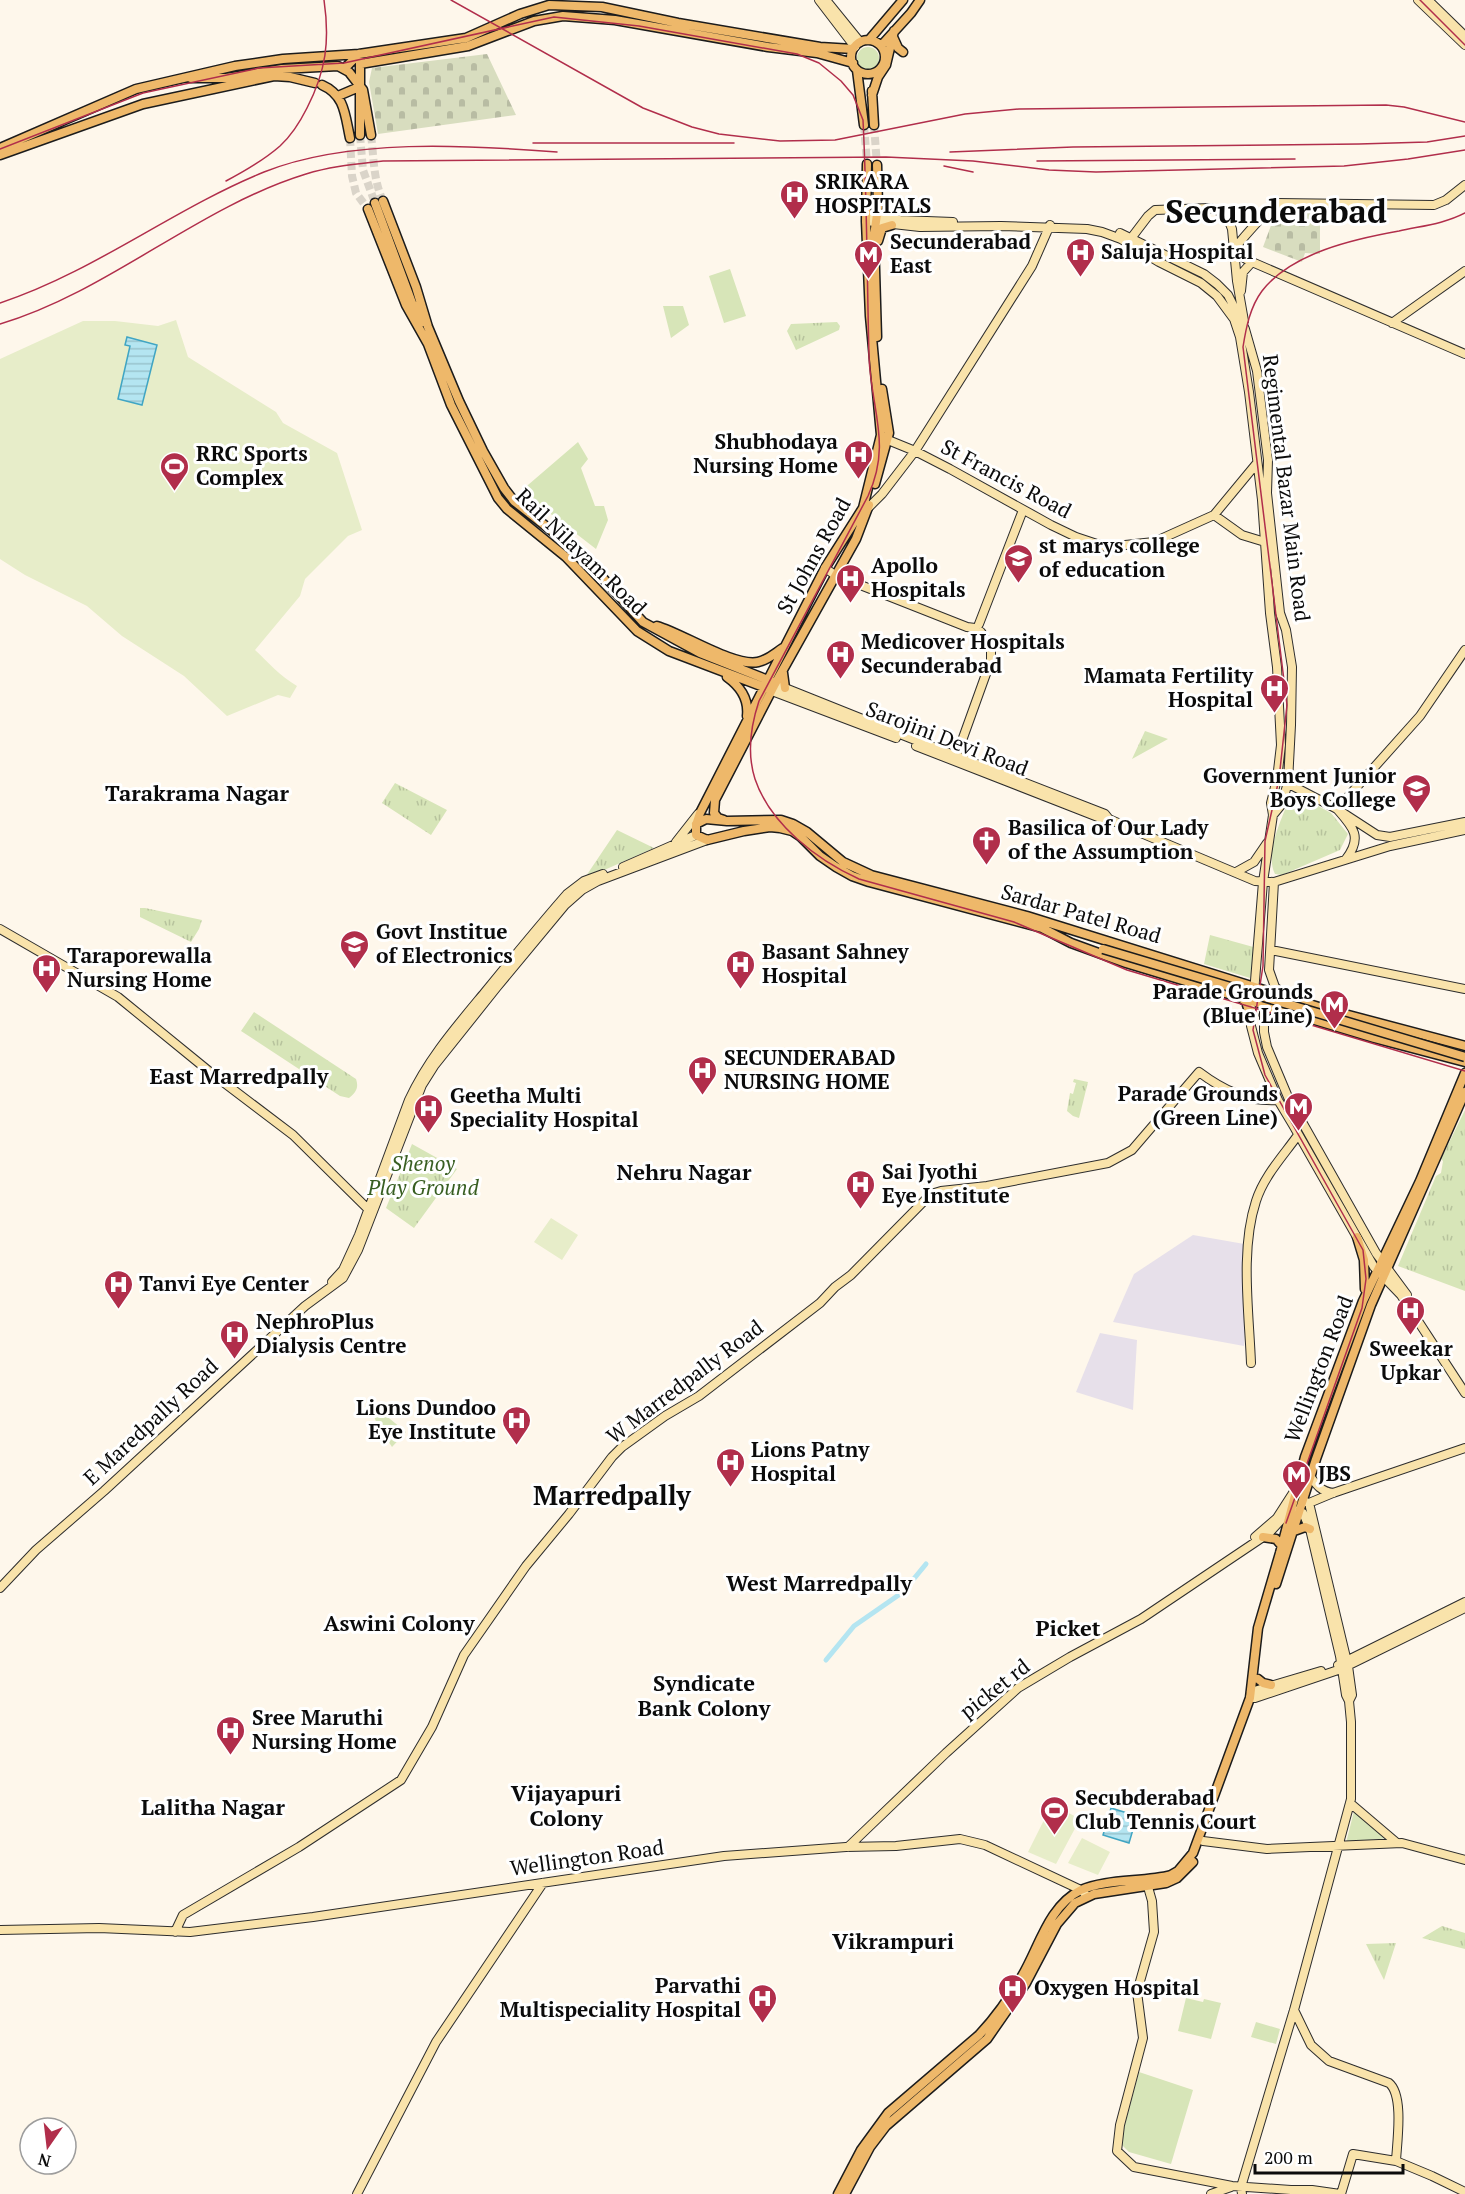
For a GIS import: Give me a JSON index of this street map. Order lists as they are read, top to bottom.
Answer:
{
  "streets": {
    "main road": [
      "St Francis Road",
      "Regimental Bazar Main Road",
      "Rail Nilayam Road",
      "St Johns Road",
      "Sarojini Devi Road",
      "Sardar Patel Road",
      "Wellington Road",
      "W Marredpally Road",
      "E Maredpally Road",
      "picket rd"
    ]
  },
  "crossings": [
    ["St Francis Road", "Regimental Bazar Main Road"],
    ["St Francis Road", "St Johns Road"],
    ["Regimental Bazar Main Road", "St Johns Road"],
    ["Regimental Bazar Main Road", "Sarojini Devi Road"],
    ["Regimental Bazar Main Road", "Sardar Patel Road"],
    ["Rail Nilayam Road", "St Johns Road"],
    ["Rail Nilayam Road", "Sarojini Devi Road"],
    ["St Johns Road", "Sarojini Devi Road"],
    ["St Johns Road", "Sardar Patel Road"],
    ["St Johns Road", "E Maredpally Road"],
    ["Sardar Patel Road", "E Maredpally Road"],
    ["Wellington Road", "W Marredpally Road"],
    ["Wellington Road", "picket rd"]
  ],
  "districts": [
    "Secunderabad",
    "Tarakrama Nagar",
    "East Marredpally",
    "Nehru Nagar",
    "Marredpally",
    "West Marredpally",
    "Aswini Colony",
    "Picket",
    "Syndicate Bank Colony",
    "Vijayapuri Colony",
    "Lalitha Nagar",
    "Vikrampuri"
  ],
  "parks": ["Shenoy Play Ground"],
  "places": {
    "hospital": [
      "SRIKARA HOSPITALS",
      "Saluja Hospital",
      "Shubhodaya Nursing Home",
      "Apollo Hospitals",
      "Medicover Hospitals Secunderabad",
      "Mamata Fertility Hospital",
      "Basant Sahney Hospital",
      "Taraporewalla Nursing Home",
      "SECUNDERABAD NURSING HOME",
      "Geetha Multi Speciality Hospital",
      "Sai Jyothi Eye Institute",
      "Tanvi Eye Center",
      "Sweekar Upkar",
      "NephroPlus Dialysis Centre",
      "Lions Dundoo Eye Institute",
      "Lions Patny Hospital",
      "Sree Maruthi Nursing Home",
      "Oxygen Hospital",
      "Parvathi Multispeciality Hospital"
    ],
    "metro station": [
      "Secunderabad East",
      "Parade Grounds (Blue Line)",
      "Parade Grounds (Green Line)",
      "JBS"
    ],
    "sports": ["RRC Sports Complex", "Secubderabad Club Tennis Court"],
    "school or university": ["st marys college of education", "Government Junior Boys College", "Govt Institue of Electronics"],
    "church": ["Basilica of Our Lady of the Assumption"]
  },
  "scale_bar": "200 m",
  "north": "bottom"
}
